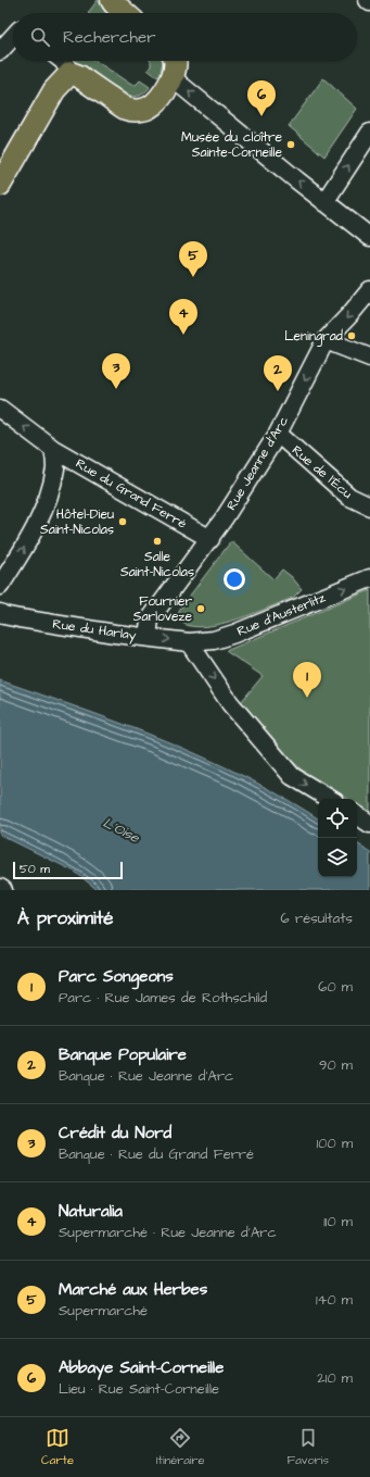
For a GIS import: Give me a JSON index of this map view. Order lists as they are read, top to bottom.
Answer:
{
  "streets": {
    "street": [
      "Rue Jeanne d'Arc",
      "Rue de l'Écu",
      "Rue du Grand Ferré",
      "Rue d'Austerlitz",
      "Rue du Harlay"
    ]
  },
  "crossings": [
    ["Rue Jeanne d'Arc", "Rue de l'Écu"],
    ["Rue Jeanne d'Arc", "Rue du Grand Ferré"],
    ["Rue Jeanne d'Arc", "Rue du Harlay"],
    ["Rue d'Austerlitz", "Rue du Harlay"]
  ],
  "one_way": ["Rue Jeanne d'Arc", "Rue d'Austerlitz"],
  "water": ["L'Oise"],
  "places": [
    "Musée du cloître Sainte-Corneille",
    "Leningrad",
    "Hôtel-Dieu Saint-Nicolas",
    "Salle Saint-Nicolas",
    "Fournier Sarloveze"
  ],
  "scale_bar": "50 m",
  "page": {
    "search": "Rechercher",
    "pins": [
      "6",
      "5",
      "4",
      "3",
      "2",
      "1"
    ],
    "scale": "50 m",
    "heading": ["À proximité", "6 résultats"],
    "list": [
      {
        "mark": "1",
        "name": "Parc Songeons",
        "note": "Parc · Rue James de Rothschild",
        "value": "60 m"
      },
      {
        "mark": "2",
        "name": "Banque Populaire",
        "note": "Banque · Rue Jeanne d'Arc",
        "value": "90 m"
      },
      {
        "mark": "3",
        "name": "Crédit du Nord",
        "note": "Banque · Rue du Grand Ferré",
        "value": "100 m"
      },
      {
        "mark": "4",
        "name": "Naturalia",
        "note": "Supermarché · Rue Jeanne d'Arc",
        "value": "110 m"
      },
      {
        "mark": "5",
        "name": "Marché aux Herbes",
        "note": "Supermarché",
        "value": "140 m"
      },
      {
        "mark": "6",
        "name": "Abbaye Saint-Corneille",
        "note": "Lieu · Rue Saint-Corneille",
        "value": "210 m"
      }
    ],
    "nav": ["Carte", "Itinéraire", "Favoris"]
  }
}
